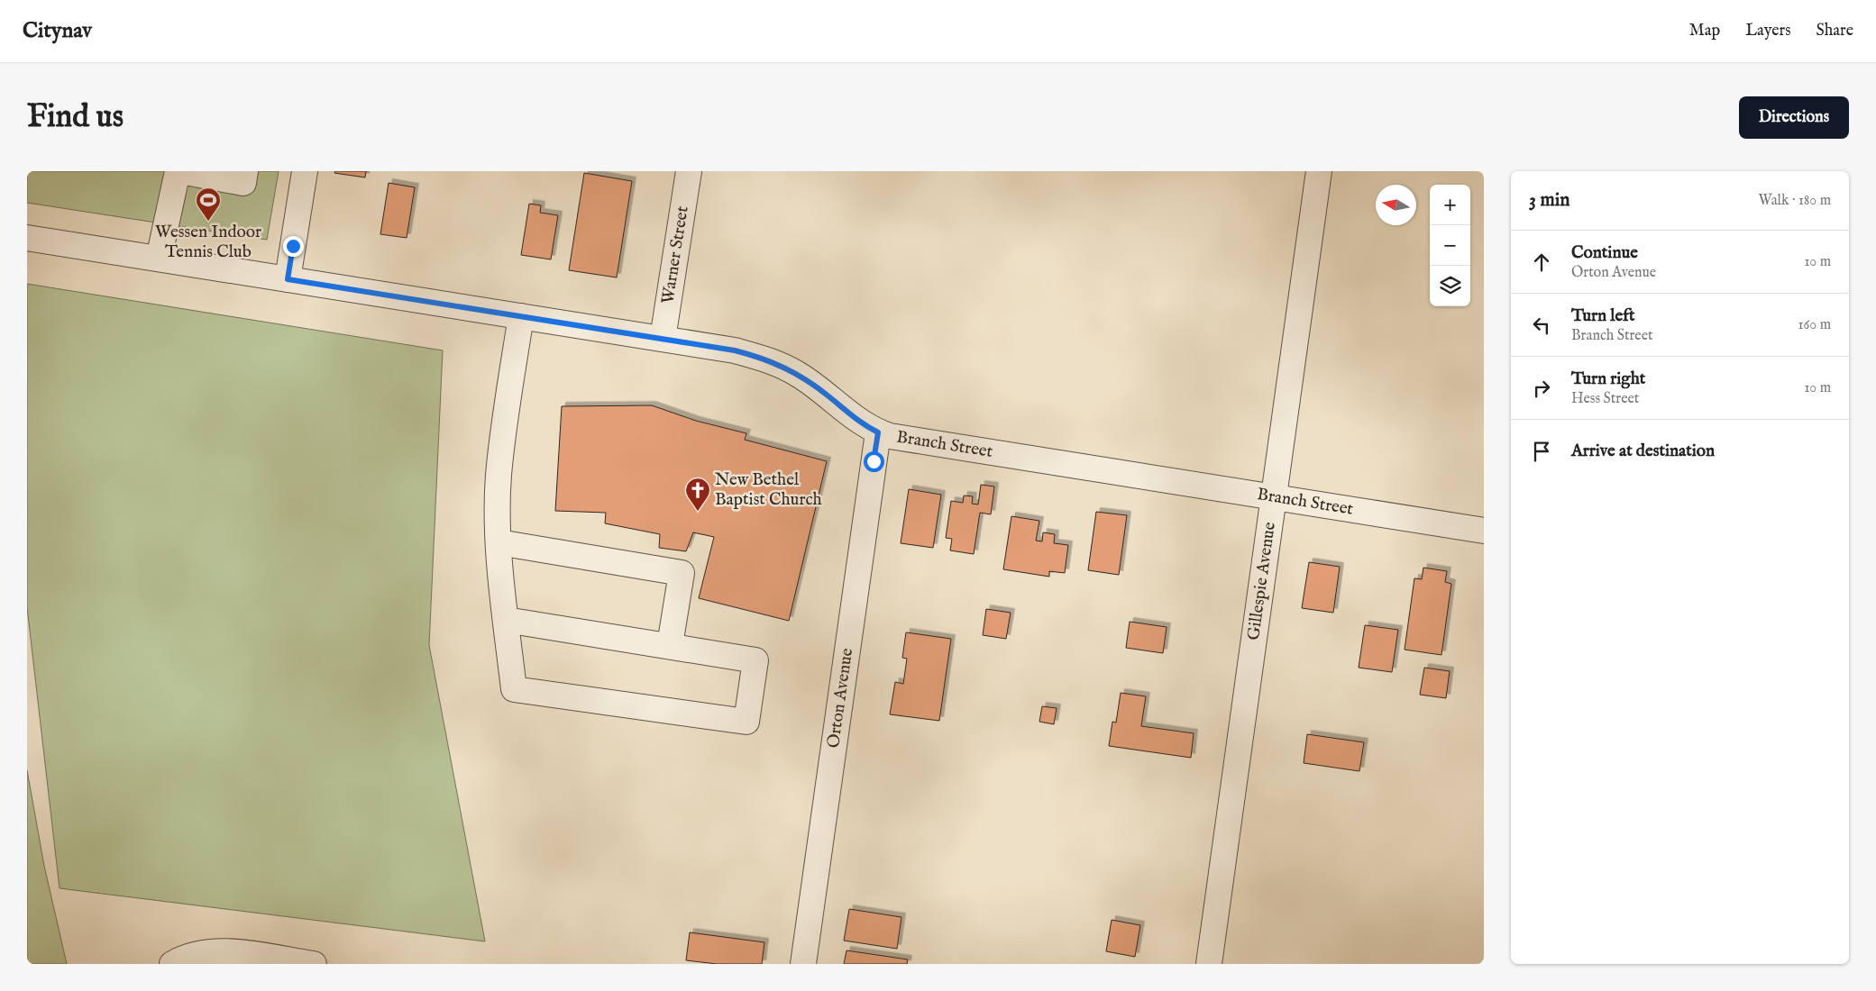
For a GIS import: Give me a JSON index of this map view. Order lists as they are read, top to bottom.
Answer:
{
  "streets": {
    "street": [
      "Warner Street",
      "Branch Street",
      "Gillespie Avenue",
      "Orton Avenue"
    ]
  },
  "crossings": [
    ["Warner Street", "Branch Street"],
    ["Branch Street", "Gillespie Avenue"],
    ["Branch Street", "Orton Avenue"]
  ],
  "places": {
    "sports": ["Wessen Indoor Tennis Club"],
    "church": ["New Bethel Baptist Church"]
  },
  "north": "left",
  "page": {
    "header": "Citynav",
    "nav": ["Map", "Layers", "Share"],
    "buttons": "Directions",
    "title": "Find us",
    "heading": ["3 min", "Walk · 180 m"],
    "map_buttons": ["+", "−"],
    "list": [
      ["Continue", "Orton Avenue", "10 m"],
      ["Turn left", "Branch Street", "160 m"],
      ["Turn right", "Hess Street", "10 m"],
      "Arrive at destination"
    ]
  }
}
